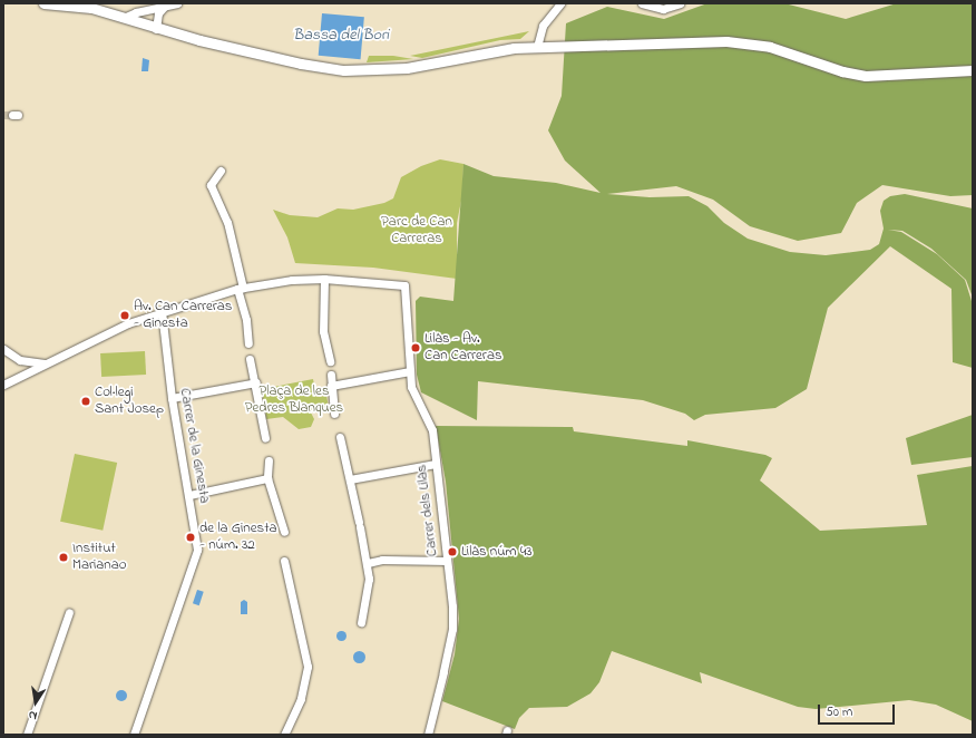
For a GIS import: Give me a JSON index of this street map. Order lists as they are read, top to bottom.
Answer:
{
  "streets": {
    "street": ["Carrer de la Ginesta", "Carrer dels Lilàs"]
  },
  "water": ["Bassa del Bori"],
  "parks": ["Parc de Can Carreras", "Plaça de les Pedres Blanques"],
  "places": [
    "Av. Can Carreras - Ginesta",
    "Lilàs - Av. Can Carreras",
    "Col·legi Sant Josep",
    "de la Ginesta - núm. 32",
    "Lilàs núm 43",
    "Institut Marianao"
  ],
  "scale_bar": "50 m",
  "north": "bottom"
}
